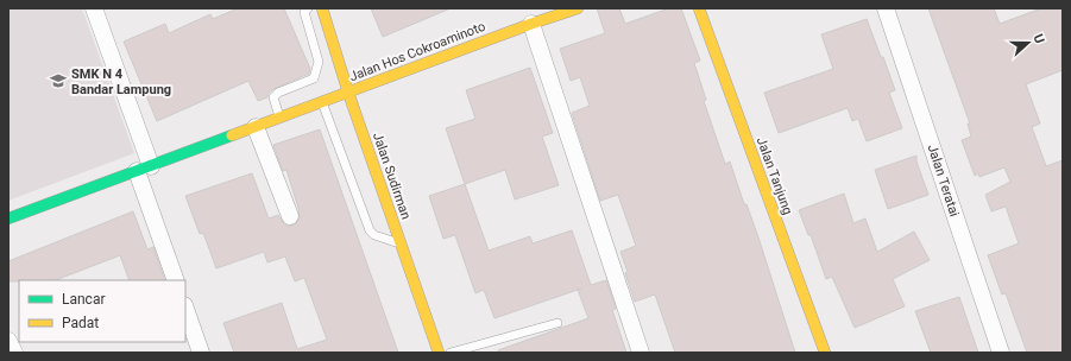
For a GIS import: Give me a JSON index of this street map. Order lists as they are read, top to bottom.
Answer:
{
  "streets": {
    "street": [
      "Jalan Hos Cokroaminoto",
      "Jalan Sudirman",
      "Jalan Tanjung",
      "Jalan Teratai"
    ]
  },
  "crossings": [
    ["Jalan Hos Cokroaminoto", "Jalan Sudirman"]
  ],
  "places": {
    "school or university": ["SMK N 4 Bandar Lampung"]
  },
  "legend": ["Lancar", "Padat"],
  "north": "right"
}
